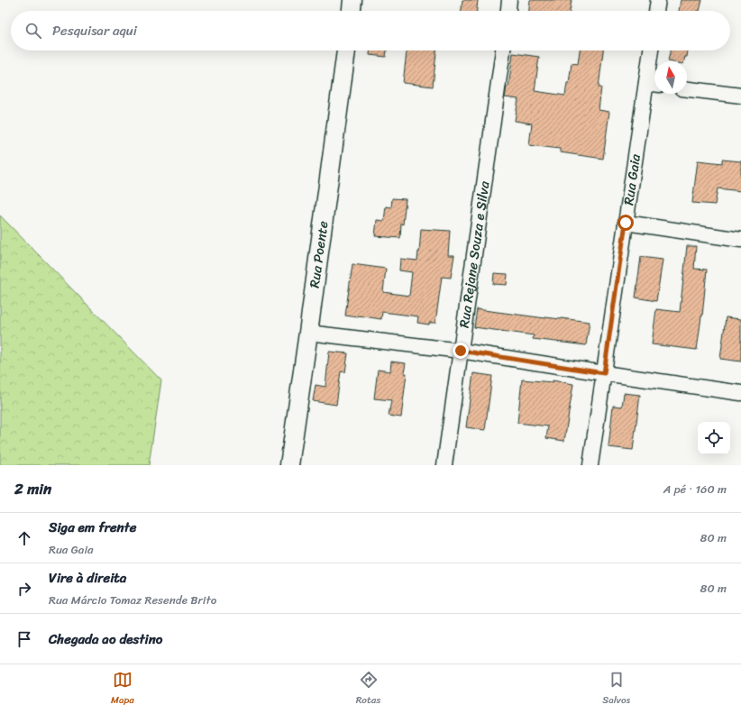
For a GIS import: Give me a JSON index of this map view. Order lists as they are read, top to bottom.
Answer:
{
  "streets": {
    "street": ["Rua Gaia", "Rua Rejane Souza e Silva", "Rua Poente"]
  },
  "north": "top",
  "page": {
    "search": "Pesquisar aqui",
    "heading": ["2 min", "A pé · 160 m"],
    "list": [
      ["Siga em frente", "Rua Gaia", "80 m"],
      ["Vire à direita", "Rua Márcio Tomaz Resende Brito", "80 m"],
      "Chegada ao destino"
    ],
    "nav": ["Mapa", "Rotas", "Salvos"]
  }
}
